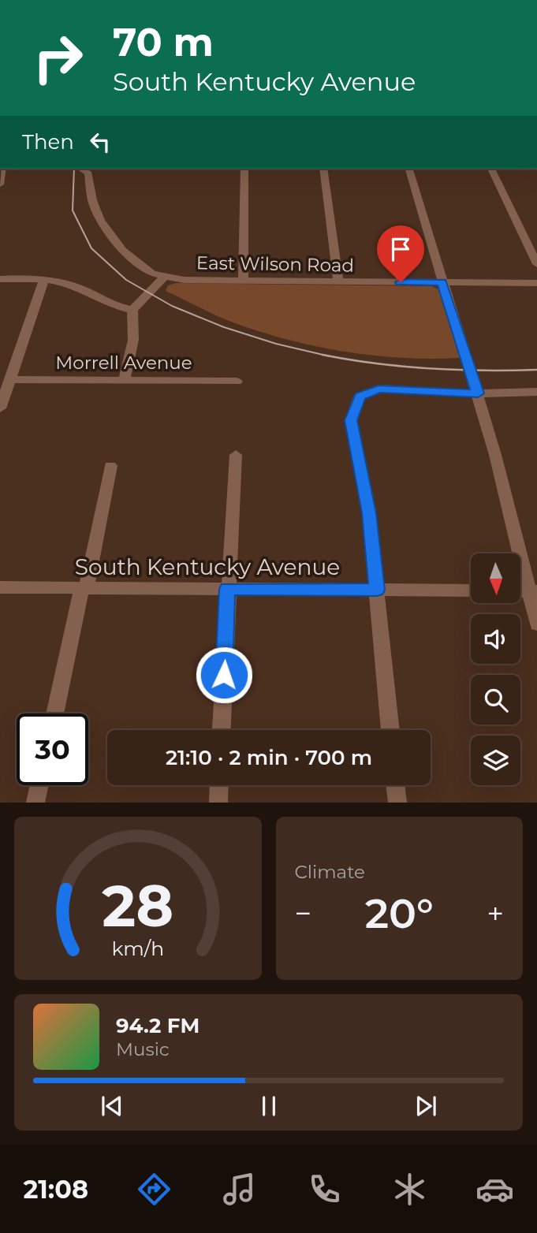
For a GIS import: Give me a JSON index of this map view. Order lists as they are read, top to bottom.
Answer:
{
  "streets": {
    "street": ["East Wilson Road", "Morrell Avenue", "South Kentucky Avenue"]
  },
  "north": "bottom",
  "page": {
    "turn": ["70 m", "South Kentucky Avenue"],
    "then": "Then",
    "limit": "30",
    "trip": "21:10 · 2 min · 700 m",
    "tile": "Climate",
    "heat": ["−", "20°", "+"],
    "song": ["94.2 FM", "Music"],
    "tabs": "21:08",
    "gauge": ["28", "km/h"]
  }
}
